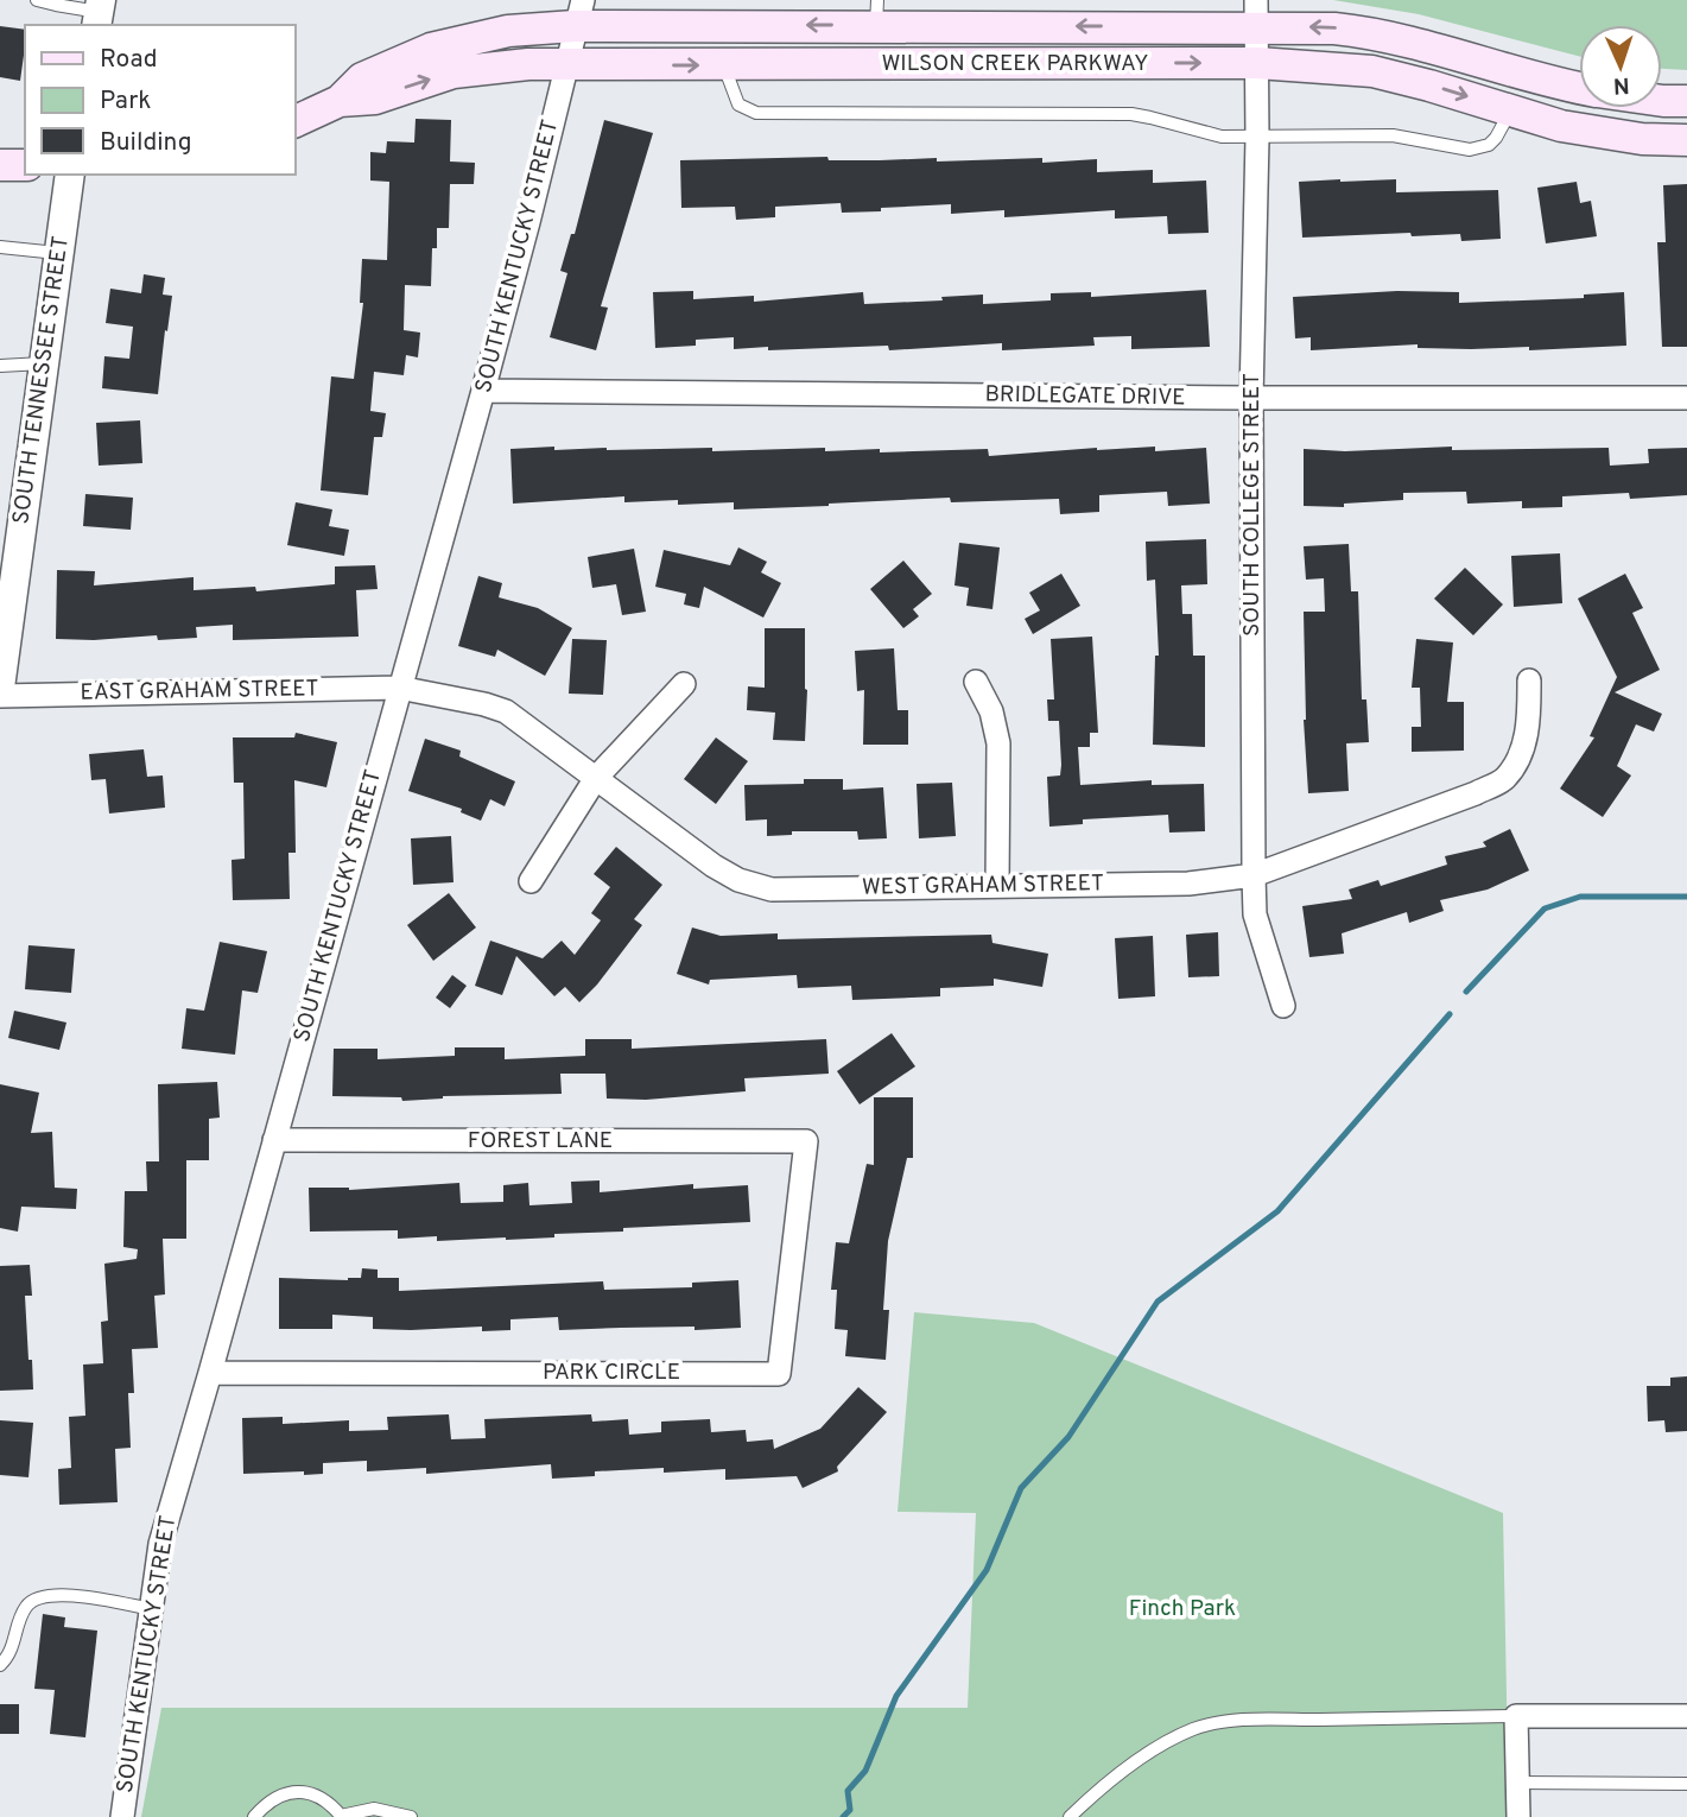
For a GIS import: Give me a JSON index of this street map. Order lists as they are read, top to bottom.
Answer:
{
  "streets": {
    "main road": ["WILSON CREEK PARKWAY"],
    "street": [
      "SOUTH KENTUCKY STREET",
      "SOUTH TENNESSEE STREET",
      "BRIDLEGATE DRIVE",
      "SOUTH COLLEGE STREET",
      "EAST GRAHAM STREET",
      "WEST GRAHAM STREET",
      "FOREST LANE",
      "PARK CIRCLE"
    ]
  },
  "crossings": [
    ["WILSON CREEK PARKWAY", "SOUTH KENTUCKY STREET"],
    ["WILSON CREEK PARKWAY", "SOUTH COLLEGE STREET"],
    ["SOUTH KENTUCKY STREET", "BRIDLEGATE DRIVE"],
    ["SOUTH KENTUCKY STREET", "EAST GRAHAM STREET"],
    ["SOUTH KENTUCKY STREET", "WEST GRAHAM STREET"],
    ["SOUTH KENTUCKY STREET", "FOREST LANE"],
    ["SOUTH KENTUCKY STREET", "PARK CIRCLE"],
    ["BRIDLEGATE DRIVE", "SOUTH COLLEGE STREET"],
    ["SOUTH COLLEGE STREET", "WEST GRAHAM STREET"],
    ["EAST GRAHAM STREET", "WEST GRAHAM STREET"],
    ["FOREST LANE", "PARK CIRCLE"]
  ],
  "parks": ["Finch Park"],
  "legend": ["Road", "Park", "Building"],
  "north": "bottom"
}
